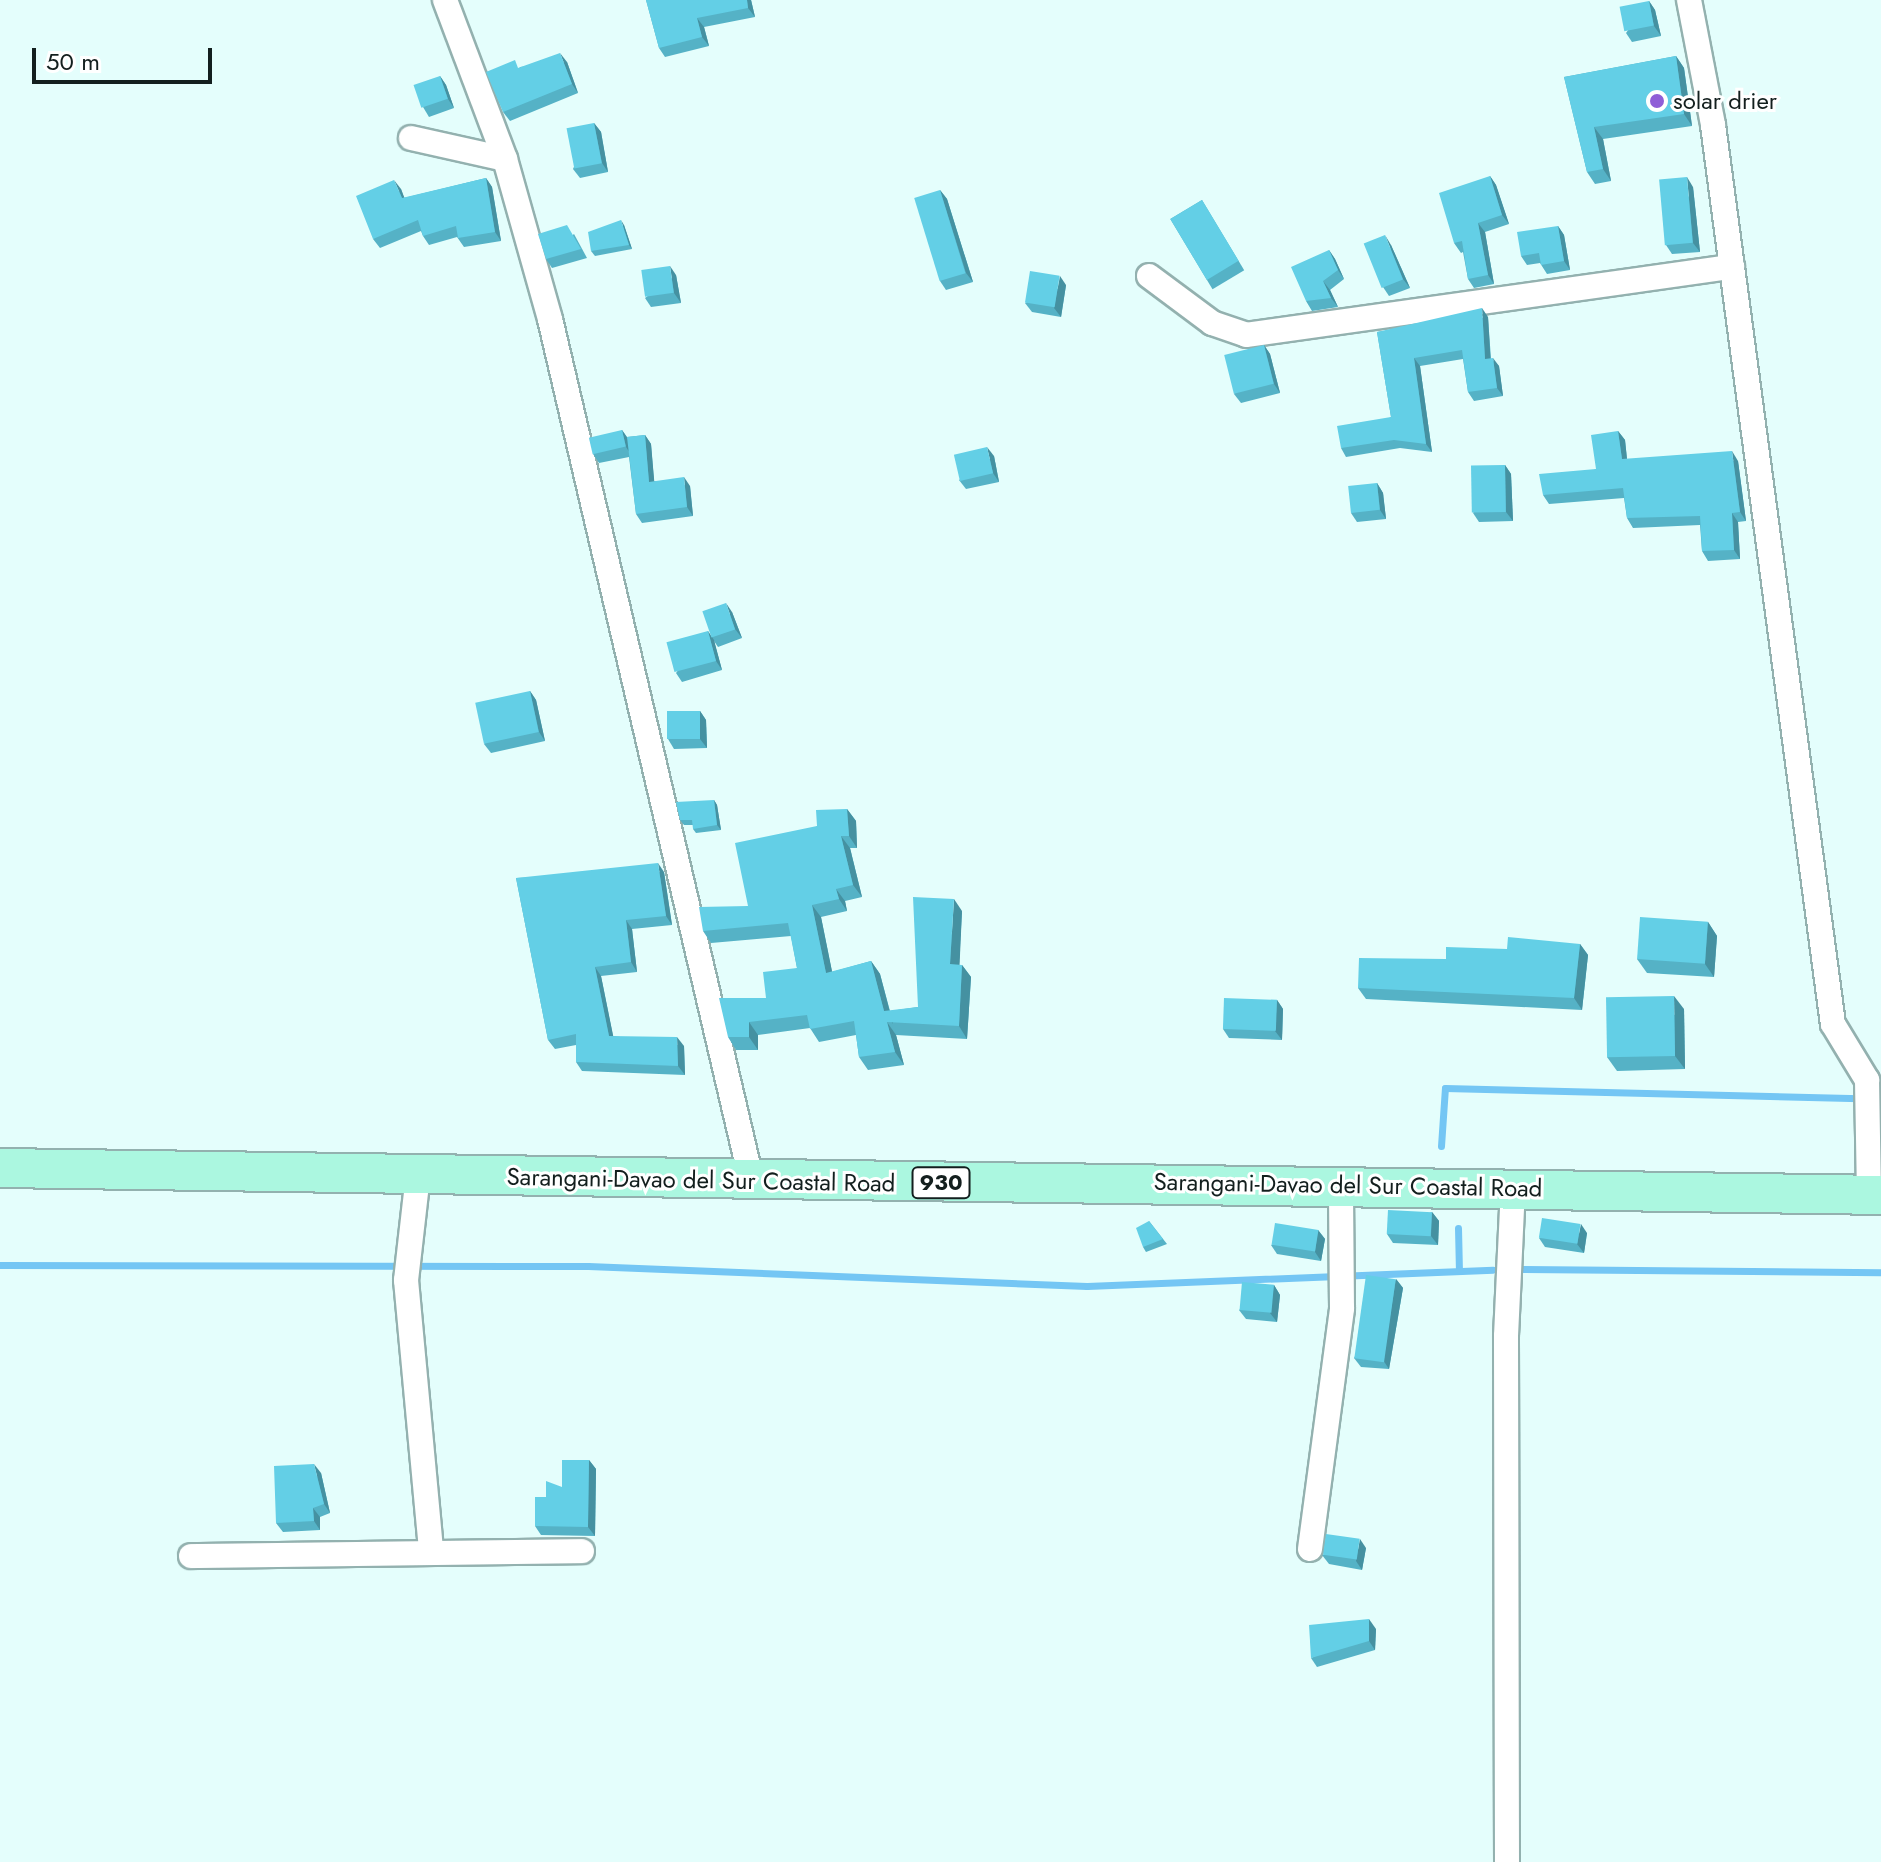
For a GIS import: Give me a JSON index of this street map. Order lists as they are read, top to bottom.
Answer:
{
  "streets": {
    "main road": ["Sarangani-Davao del Sur Coastal Road", "930"]
  },
  "places": ["solar drier"],
  "scale_bar": "50 m"
}
